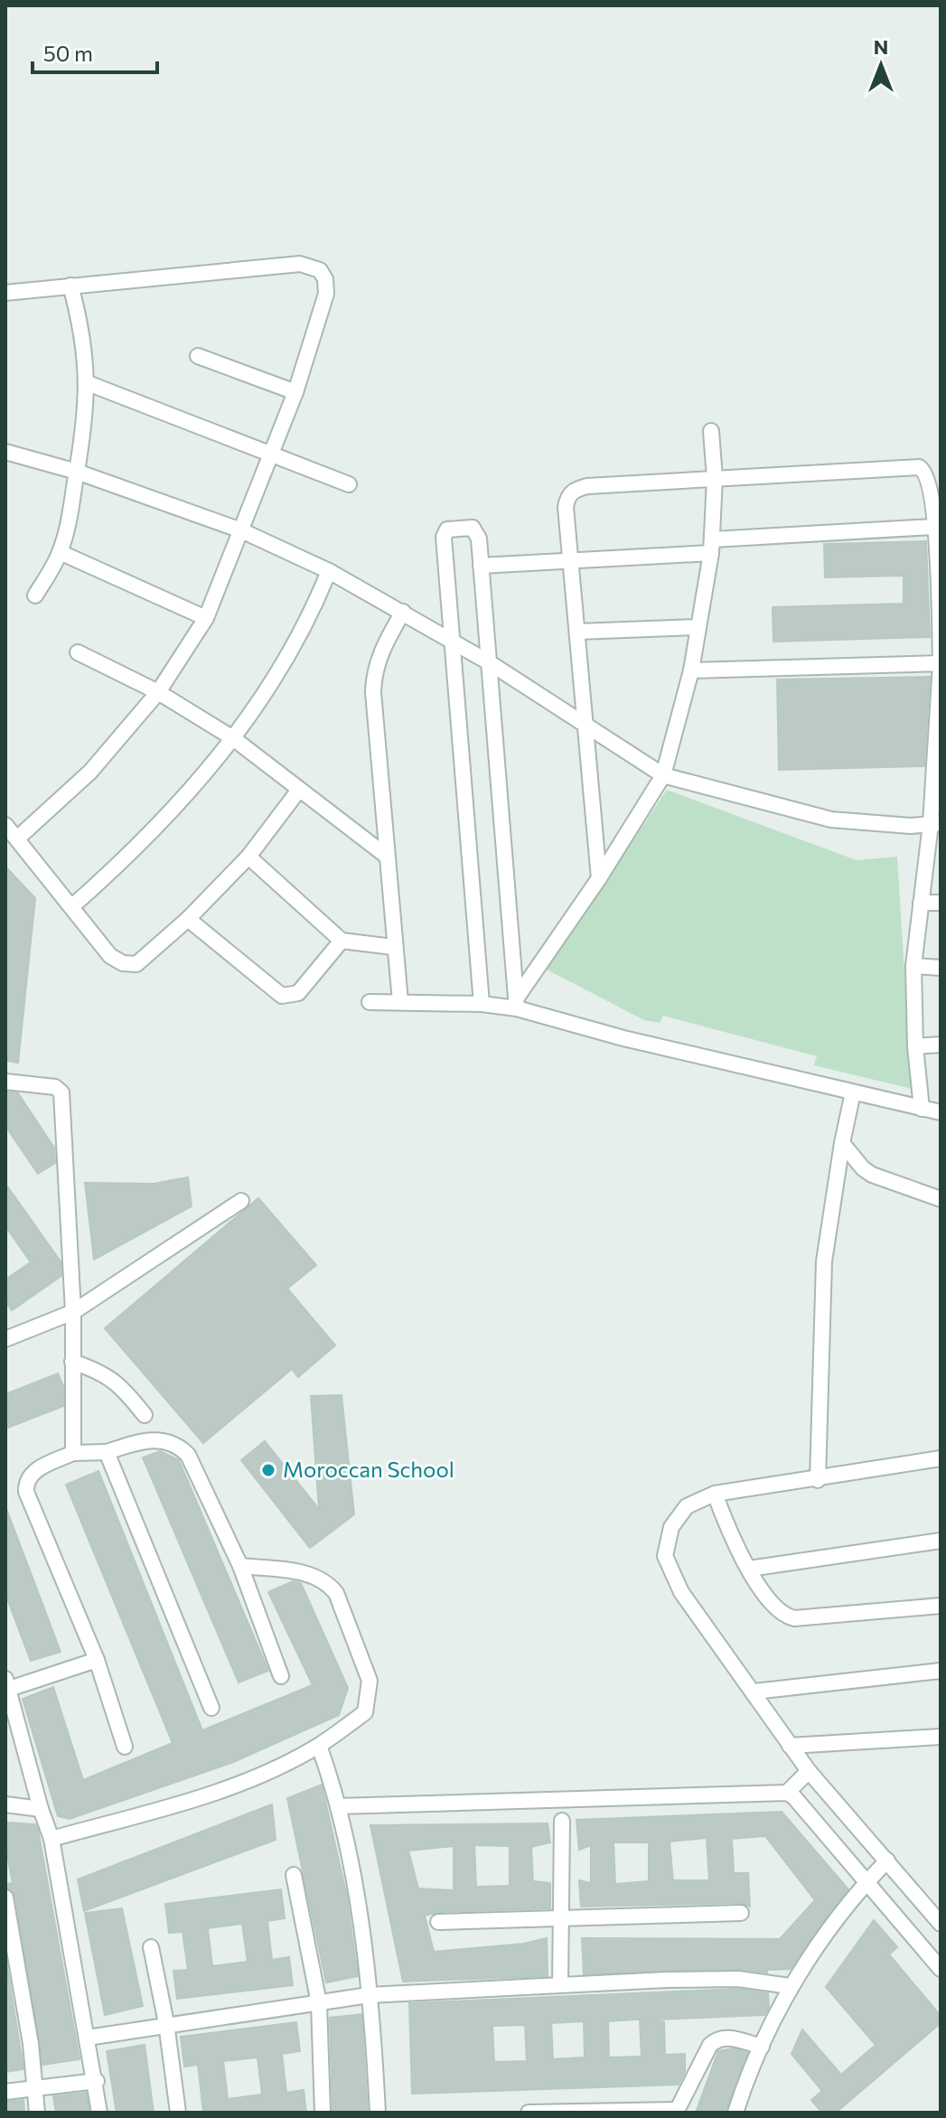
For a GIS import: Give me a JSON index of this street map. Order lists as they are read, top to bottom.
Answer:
{
  "places": ["Moroccan School"],
  "scale_bar": "50 m",
  "north": "top"
}
